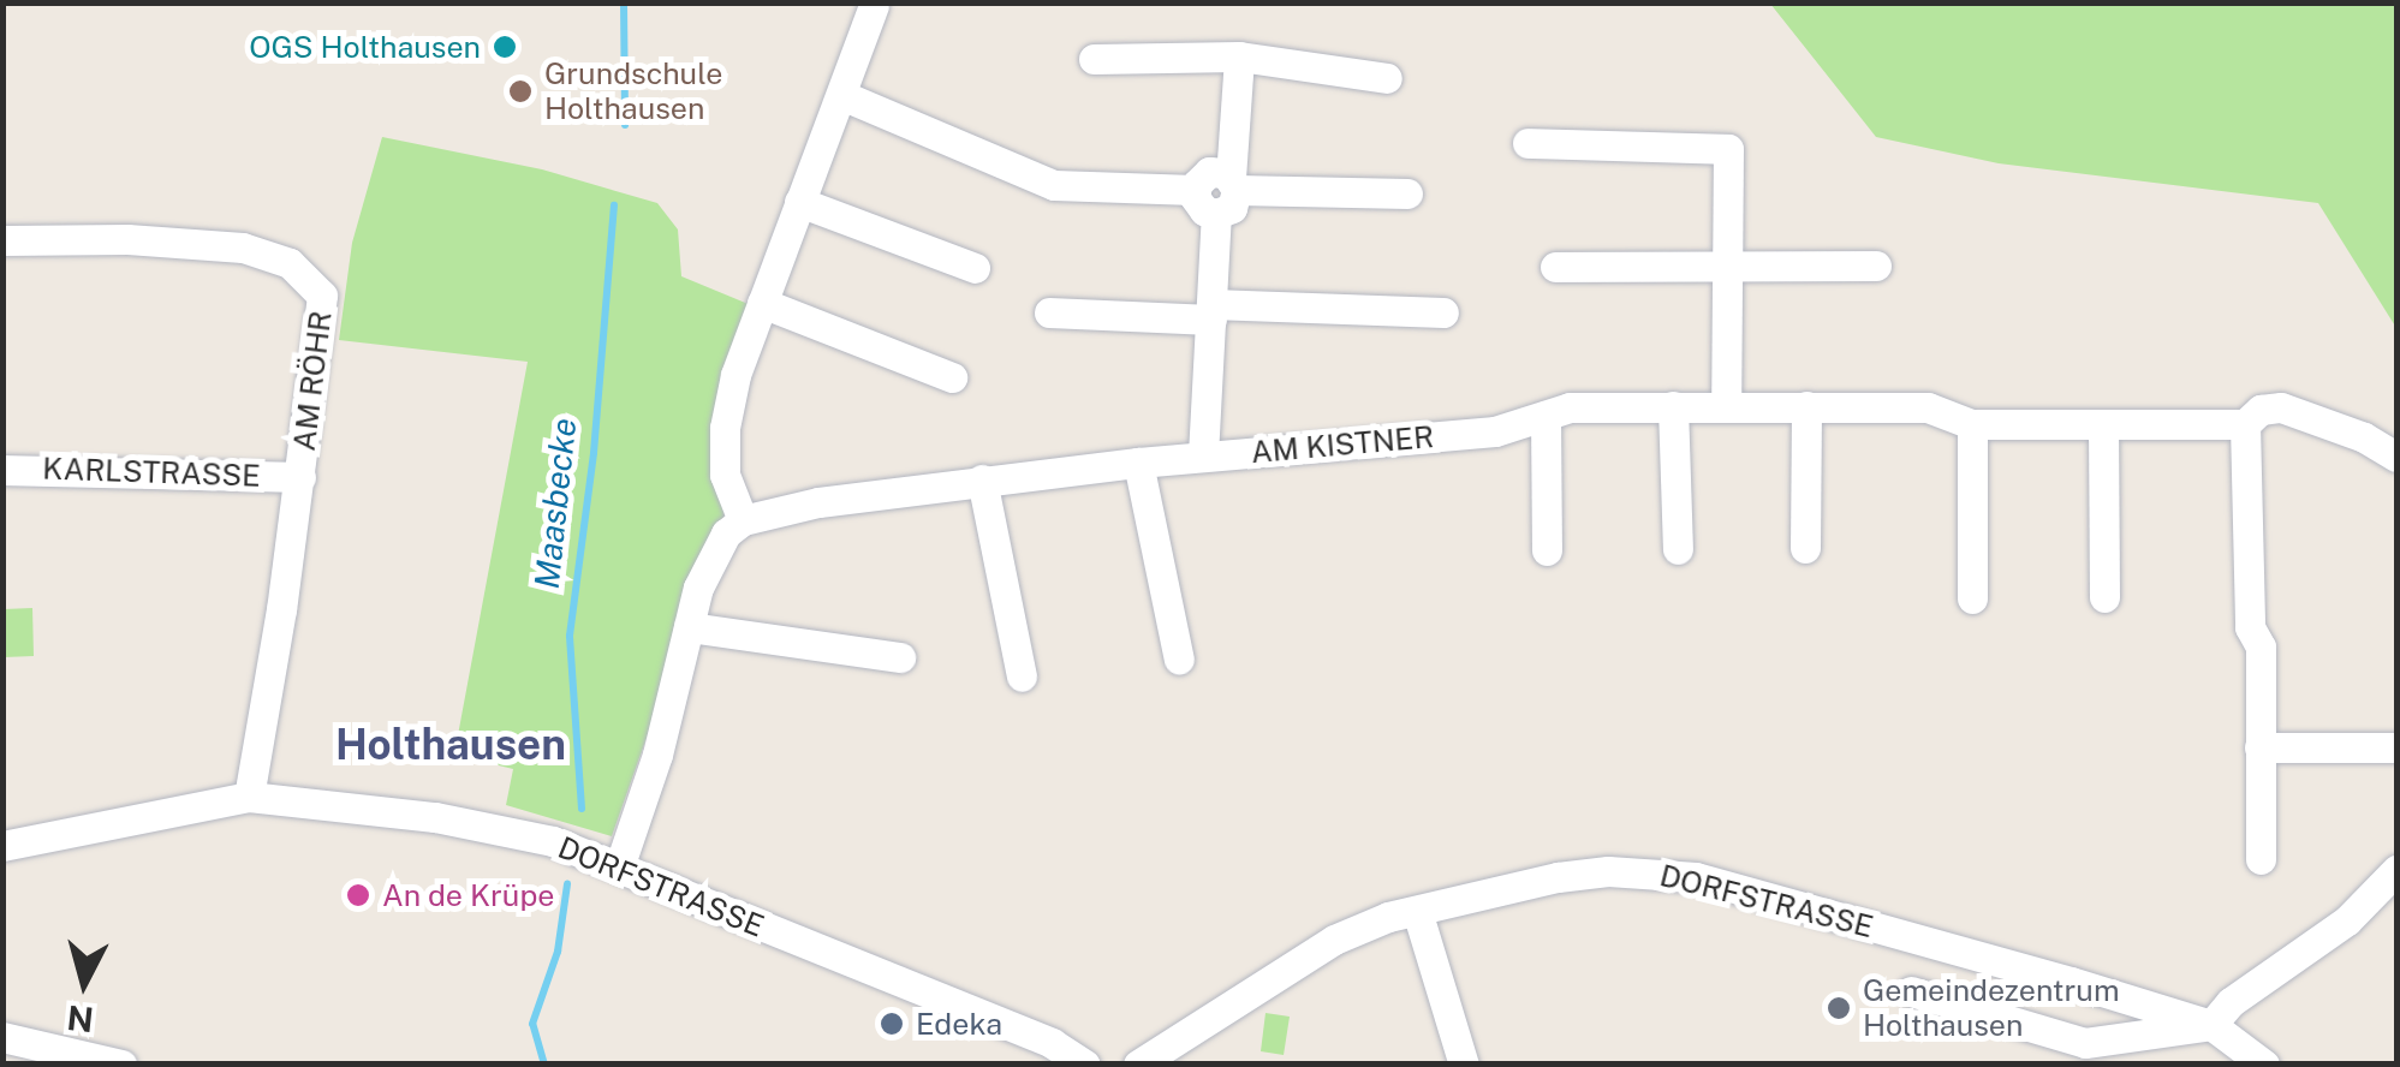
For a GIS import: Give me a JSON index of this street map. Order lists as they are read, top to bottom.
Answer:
{
  "streets": {
    "street": [
      "AM RÖHR",
      "AM KISTNER",
      "KARLSTRASSE",
      "DORFSTRASSE"
    ]
  },
  "crossings": [
    ["AM RÖHR", "KARLSTRASSE"],
    ["AM RÖHR", "DORFSTRASSE"]
  ],
  "districts": ["Holthausen"],
  "water": ["Maasbecke"],
  "places": [
    "OGS Holthausen",
    "Grundschule Holthausen",
    "An de Krüpe",
    "Gemeindezentrum Holthausen",
    "Edeka"
  ],
  "north": "bottom"
}
